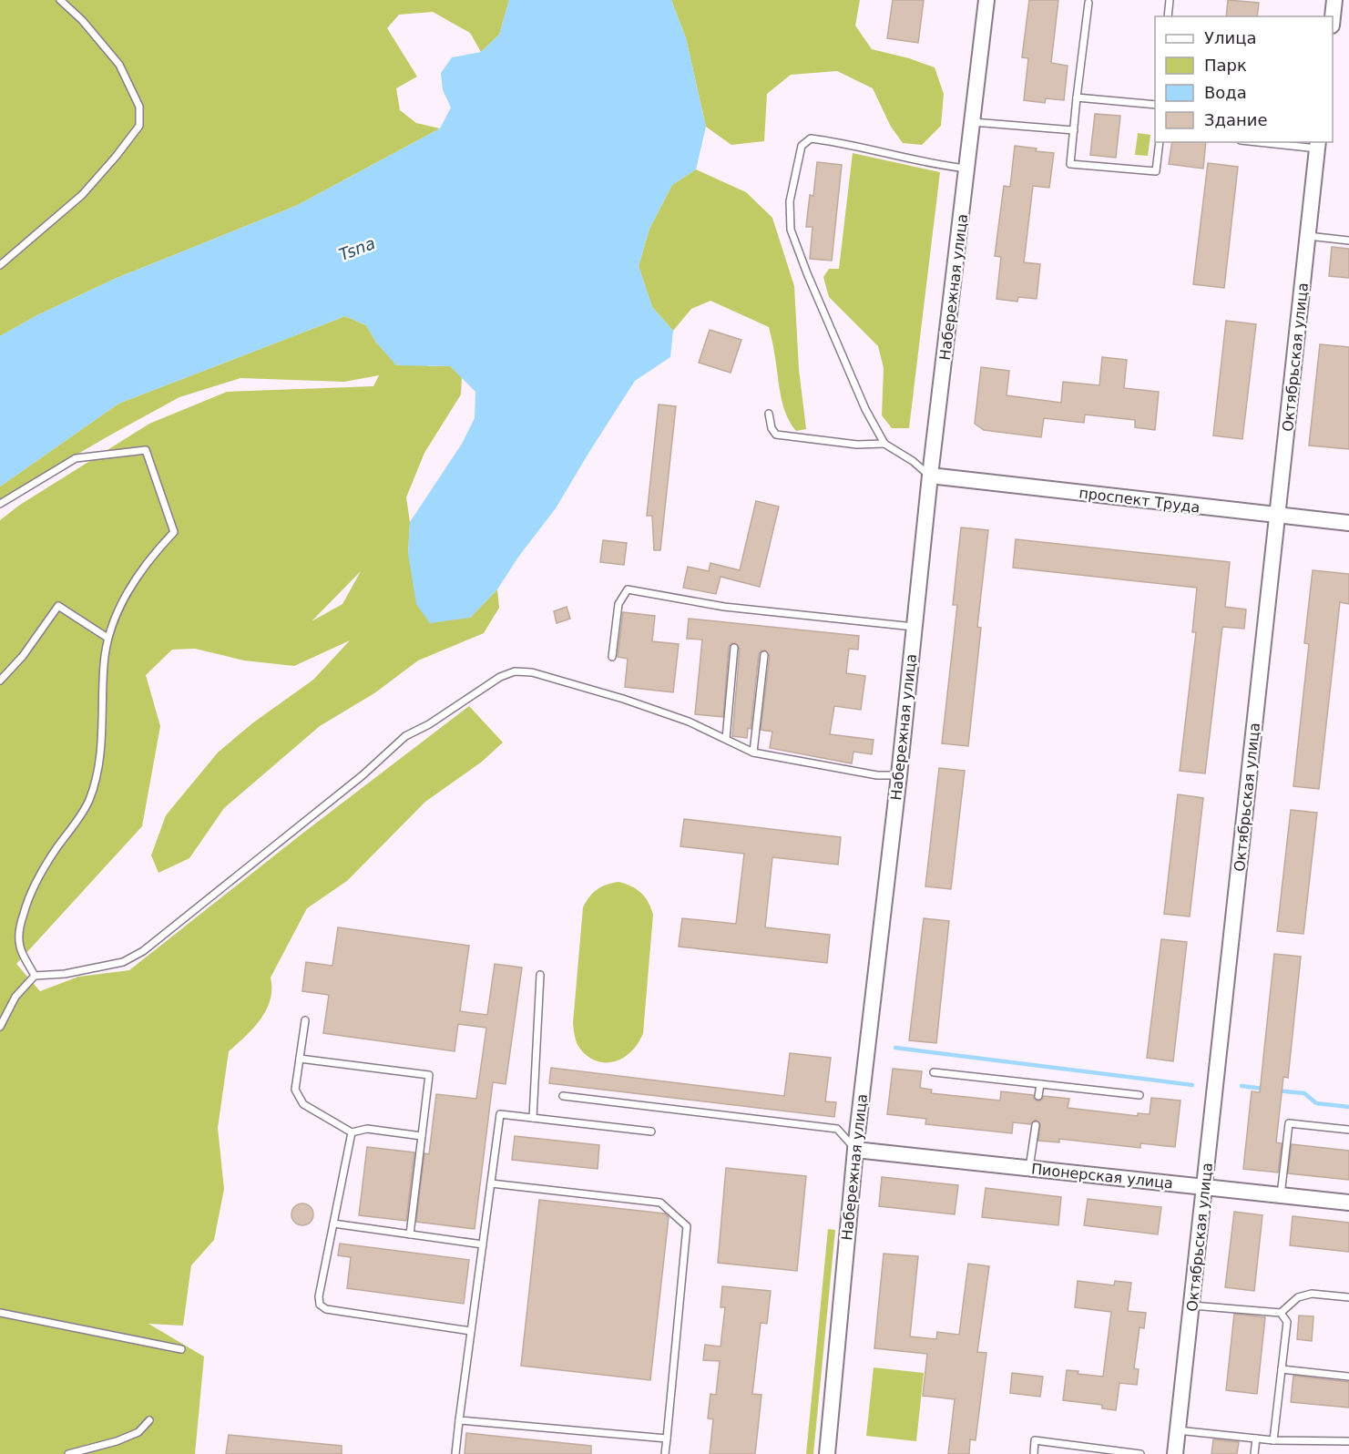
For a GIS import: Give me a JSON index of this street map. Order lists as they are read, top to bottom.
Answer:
{
  "streets": {
    "street": [
      "Набережная улица",
      "Октябрьская улица",
      "проспект Труда",
      "Пионерская улица"
    ]
  },
  "crossings": [
    ["Набережная улица", "проспект Труда"],
    ["Набережная улица", "Пионерская улица"],
    ["Октябрьская улица", "проспект Труда"],
    ["Октябрьская улица", "Пионерская улица"]
  ],
  "water": ["Tsna"],
  "legend": [
    "Улица",
    "Парк",
    "Вода",
    "Здание"
  ]
}
